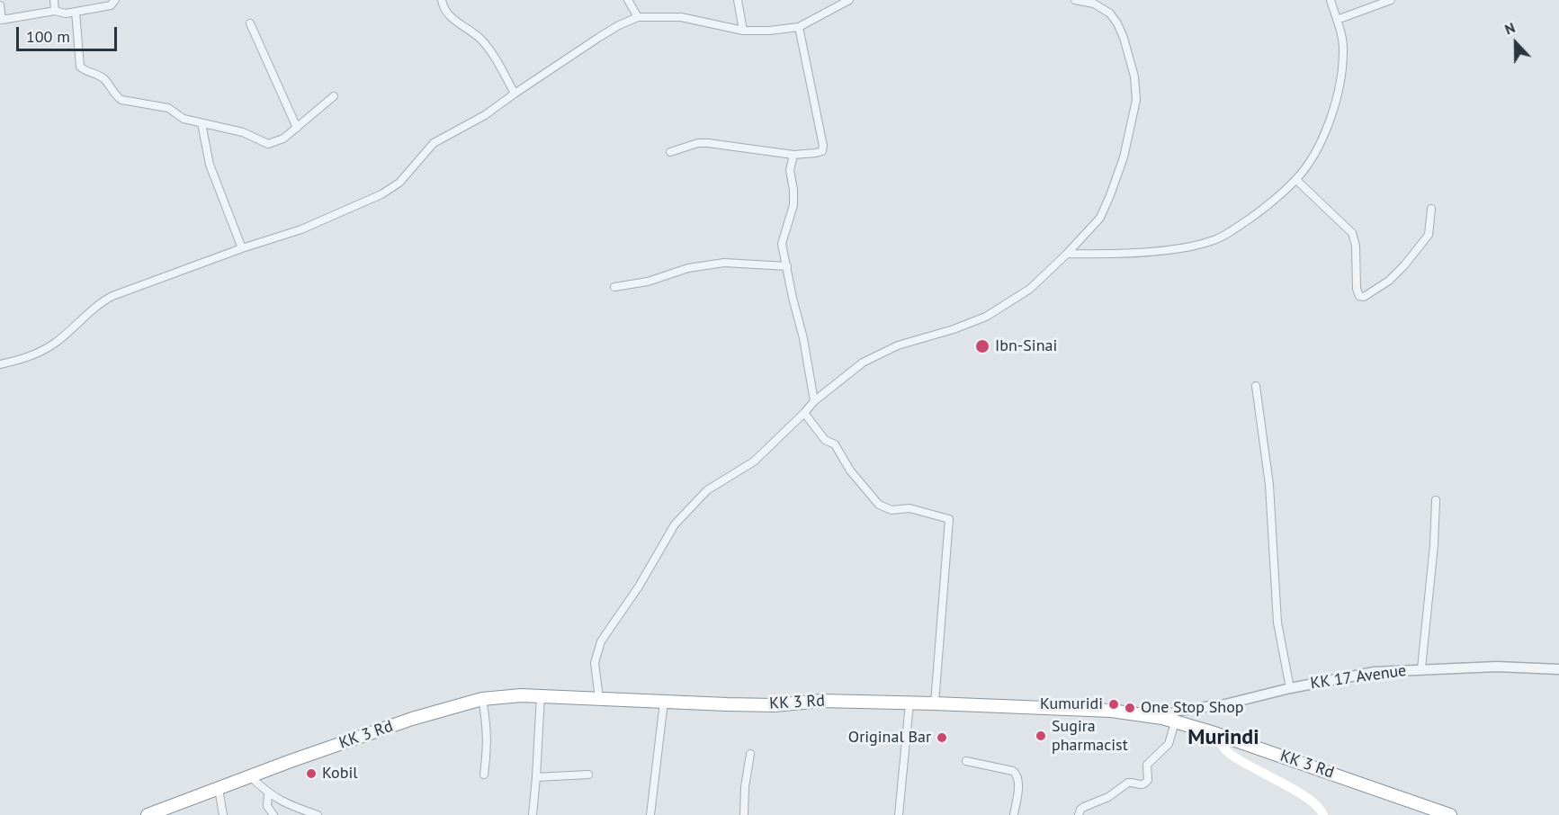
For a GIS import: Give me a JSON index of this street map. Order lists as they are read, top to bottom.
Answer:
{
  "streets": {
    "highway": ["KK 3 Rd"],
    "street": ["KK 17 Avenue"]
  },
  "crossings": [
    ["KK 17 Avenue", "KK 3 Rd"]
  ],
  "districts": ["Murindi"],
  "places": [
    "Ibn-Sinai",
    "Kumuridi",
    "One Stop Shop",
    "Sugira pharmacist",
    "Original Bar",
    "Kobil"
  ],
  "scale_bar": "100 m",
  "north": "top"
}
